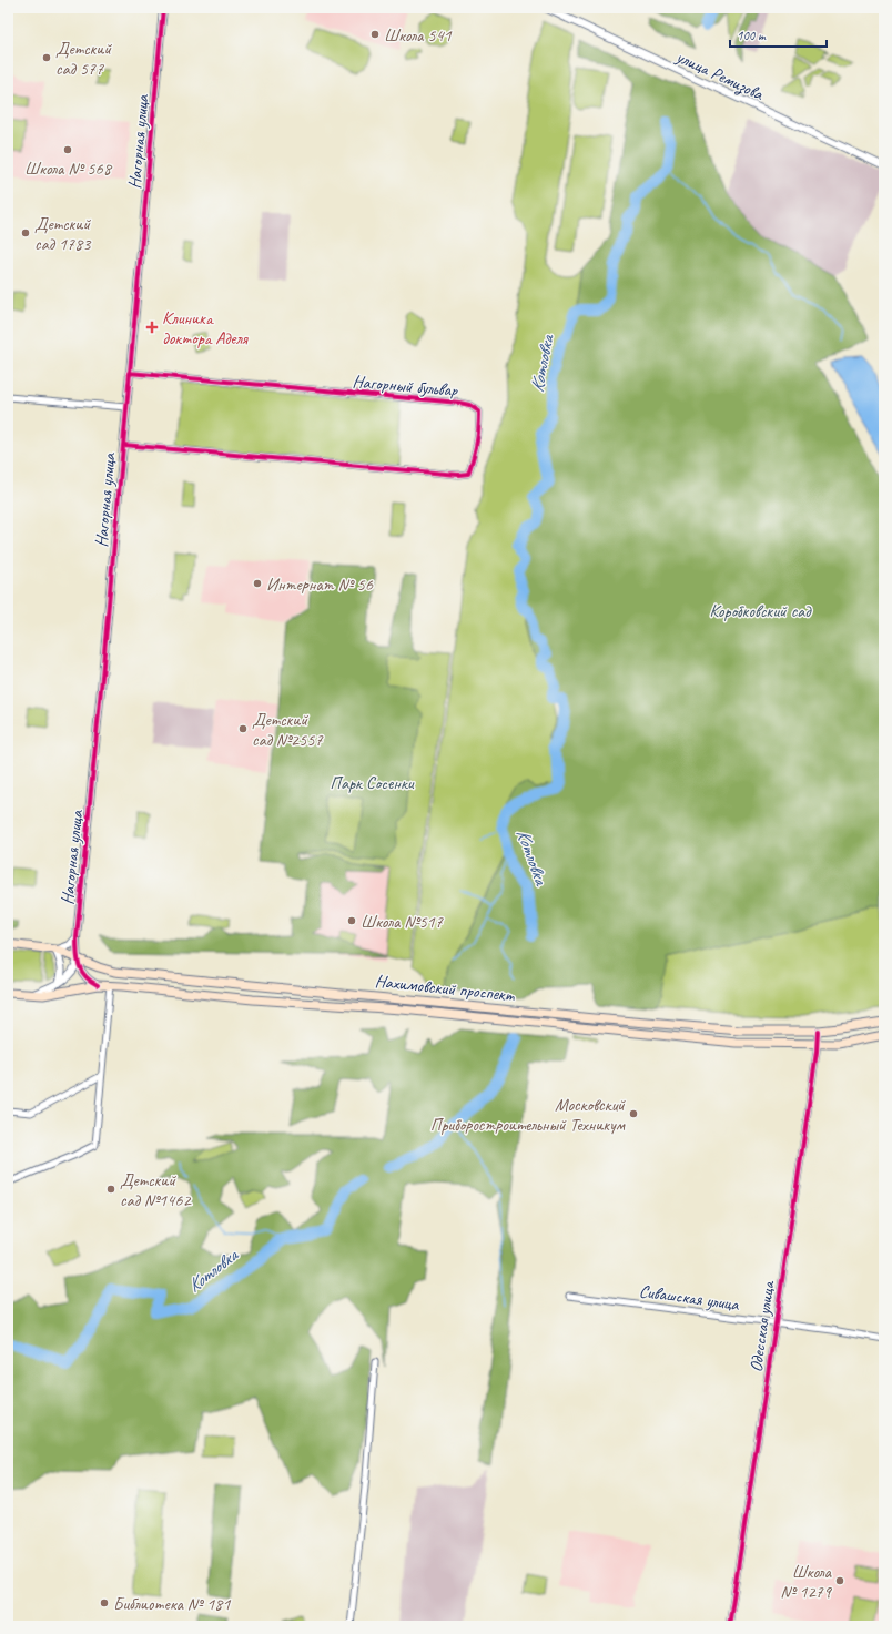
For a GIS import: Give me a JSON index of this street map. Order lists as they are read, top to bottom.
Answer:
{
  "streets": {
    "main road": ["Нахимовский проспект"],
    "street": [
      "улица Ремизова",
      "Нагорная улица",
      "Нагорный бульвар",
      "Сивашская улица",
      "Одесская улица"
    ]
  },
  "crossings": [
    ["Нагорная улица", "Нагорный бульвар"],
    ["Нагорная улица", "Нахимовский проспект"],
    ["Нахимовский проспект", "Одесская улица"],
    ["Сивашская улица", "Одесская улица"]
  ],
  "water": ["Котловка"],
  "parks": ["Коробковский сад", "Парк Сосенки"],
  "places": {
    "other": [
      "Школа 541",
      "Детский сад 577",
      "Школа № 568",
      "Детский сад 1783",
      "Интернат № 56",
      "Детский сад №2557",
      "Школа №517",
      "Московский Приборостроительный Техникум",
      "Детский сад №1462",
      "Школа № 1279",
      "Библиотека № 181"
    ],
    "health": ["Клиника доктора Аделя"]
  },
  "scale_bar": "100 m"
}
